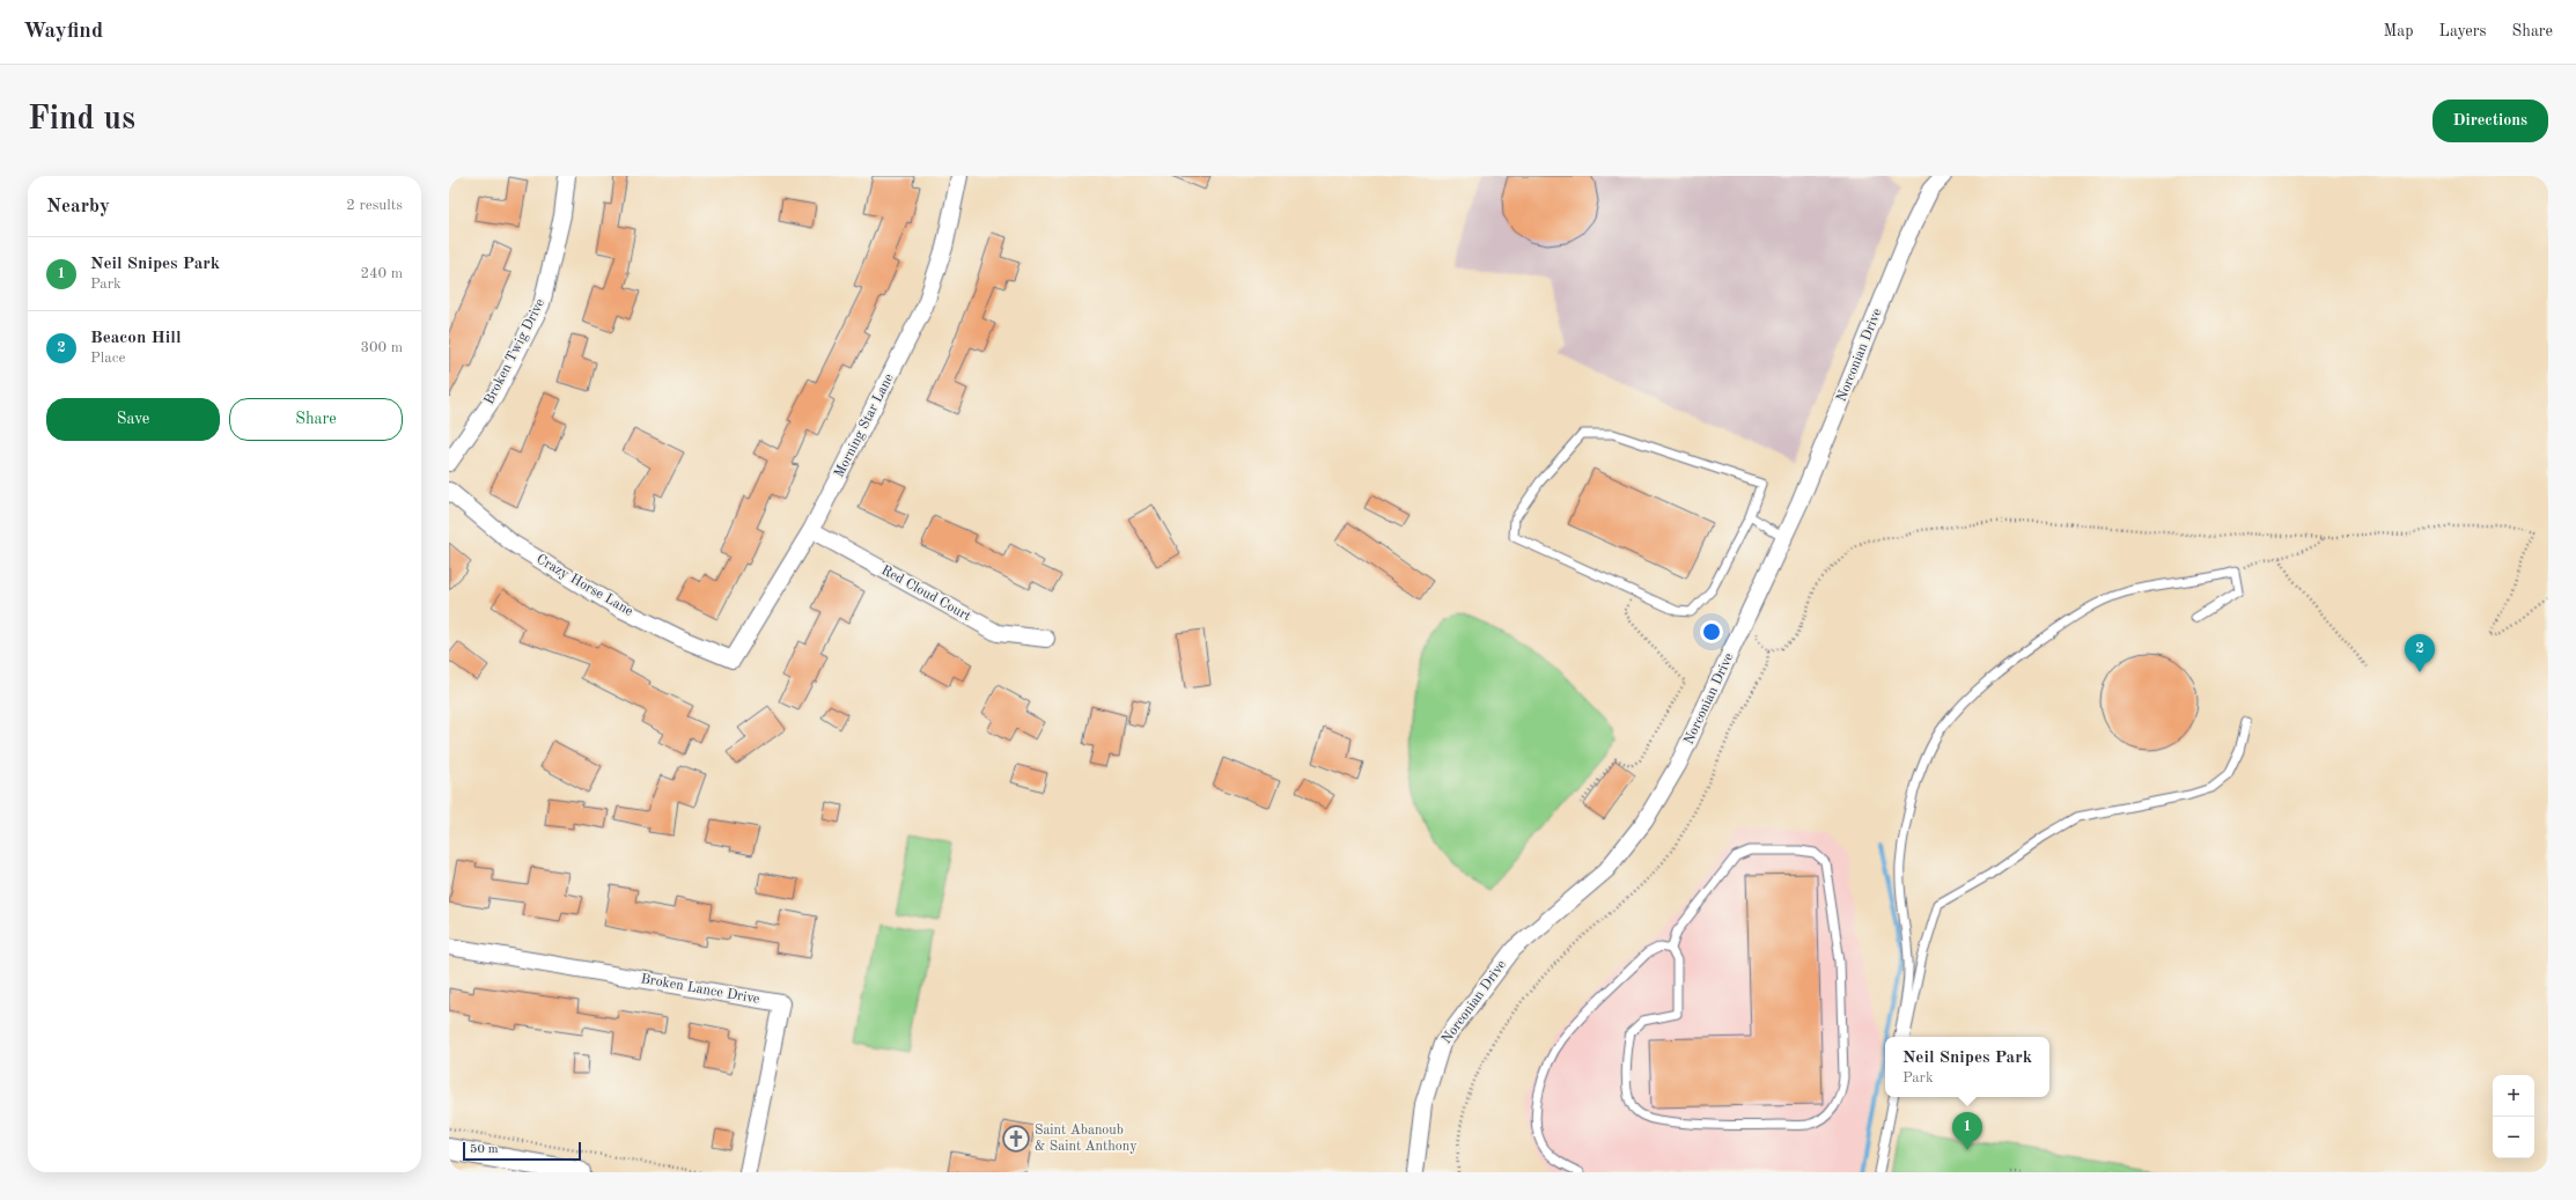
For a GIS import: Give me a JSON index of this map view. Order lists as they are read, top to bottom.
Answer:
{
  "streets": {
    "street": [
      "Broken Twig Drive",
      "Norconian Drive",
      "Morning Star Lane",
      "Crazy Horse Lane",
      "Red Cloud Court",
      "Broken Lance Drive"
    ]
  },
  "crossings": [
    ["Morning Star Lane", "Crazy Horse Lane"],
    ["Morning Star Lane", "Red Cloud Court"]
  ],
  "places": {
    "church": ["Saint Abanoub & Saint Anthony"]
  },
  "scale_bar": "50 m",
  "page": {
    "header": "Wayfind",
    "nav": ["Map", "Layers", "Share"],
    "buttons": [
      "Directions",
      ["Save", "Share"]
    ],
    "title": "Find us",
    "heading": ["Nearby", "2 results"],
    "list": [
      {
        "mark": "1",
        "name": "Neil Snipes Park",
        "note": "Park",
        "value": "240 m"
      },
      {
        "mark": "2",
        "name": "Beacon Hill",
        "note": "Place",
        "value": "300 m"
      }
    ],
    "pins": ["2", "1"],
    "popup": ["Neil Snipes Park", "Park"],
    "map_buttons": ["+", "−"],
    "scale": "50 m"
  }
}
